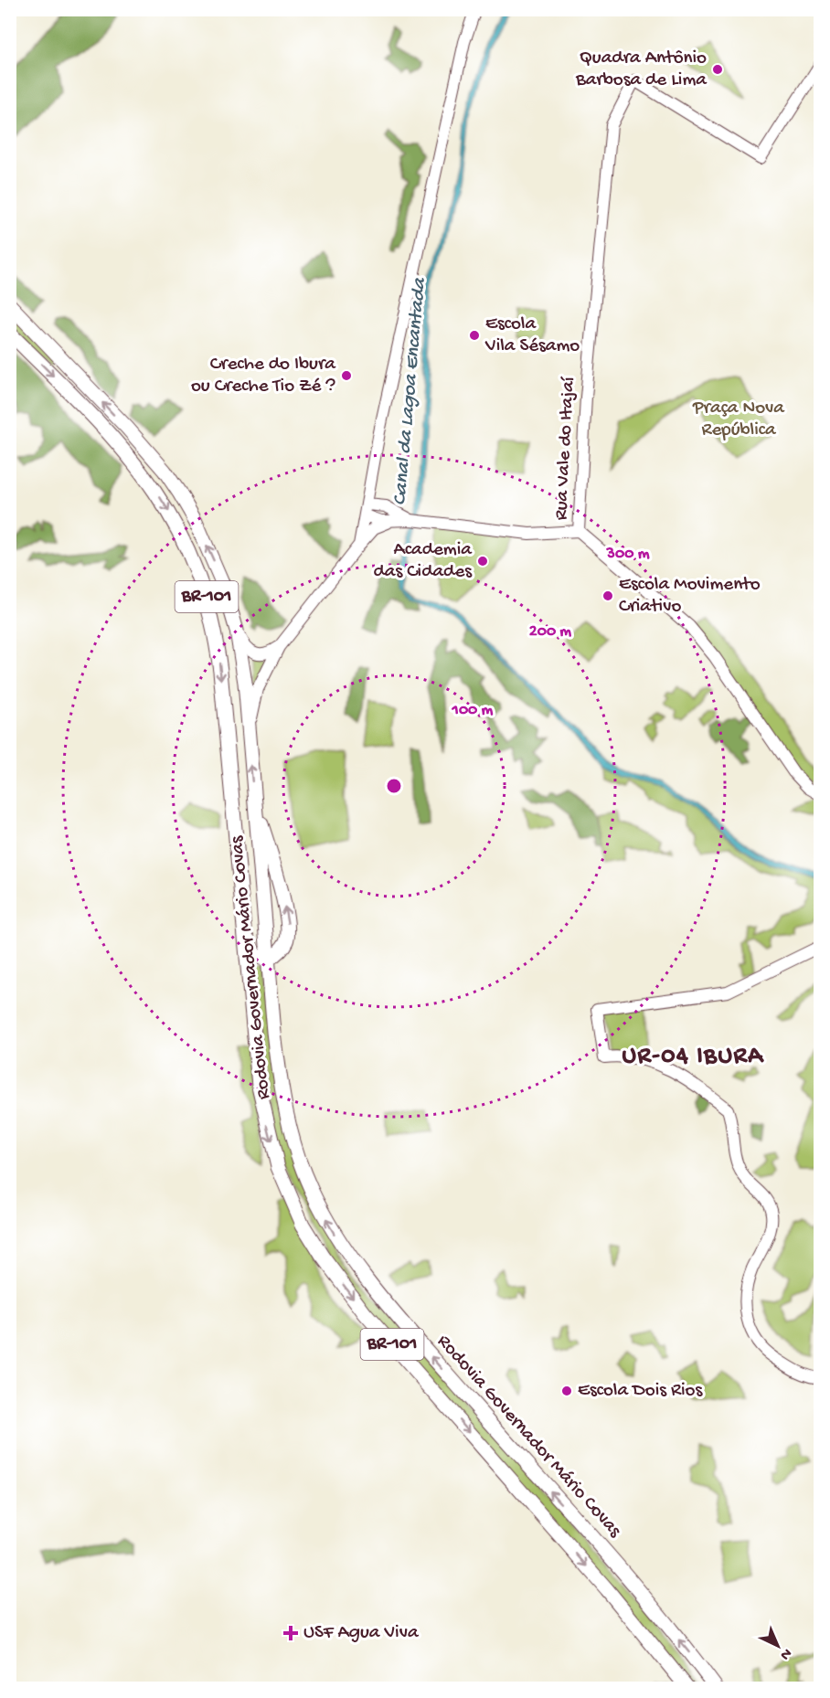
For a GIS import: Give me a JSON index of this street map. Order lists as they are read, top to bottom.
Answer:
{
  "streets": {
    "highway": ["BR-101", "Rodovia Governador Mário Covas"],
    "main road": ["Rua Vale do Itajaí"]
  },
  "districts": ["UR-04 IBURA"],
  "water": ["Canal da Lagoa Encantada"],
  "parks": ["Praça Nova República"],
  "places": {
    "other": [
      "Quadra Antônio Barbosa de Lima",
      "Escola Vila Sésamo",
      "Creche do Ibura ou Creche Tio Zé ?",
      "Academia das Cidades",
      "Escola Movimento Criativo",
      "Escola Dois Rios"
    ],
    "health": ["USF Agua Viva"]
  },
  "north": "bottom right",
  "rings": ["300 m", "200 m", "100 m"]
}
